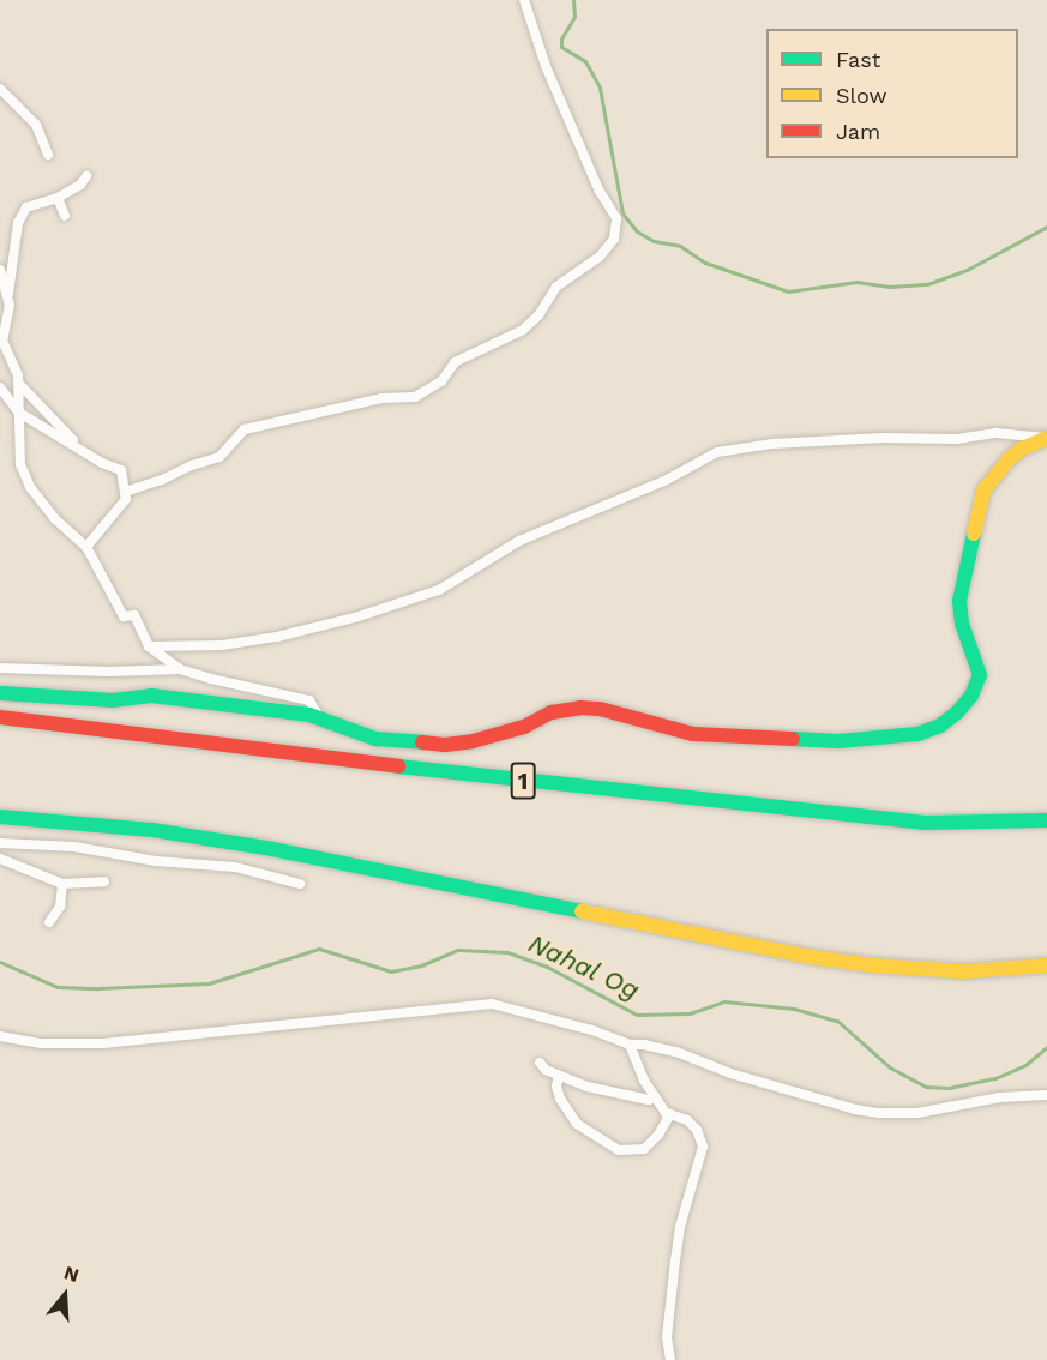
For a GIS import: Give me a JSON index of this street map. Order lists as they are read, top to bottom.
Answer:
{
  "streets": {
    "main road": ["1"]
  },
  "water": ["Nahal Og"],
  "legend": ["Fast", "Slow", "Jam"],
  "north": "top"
}
